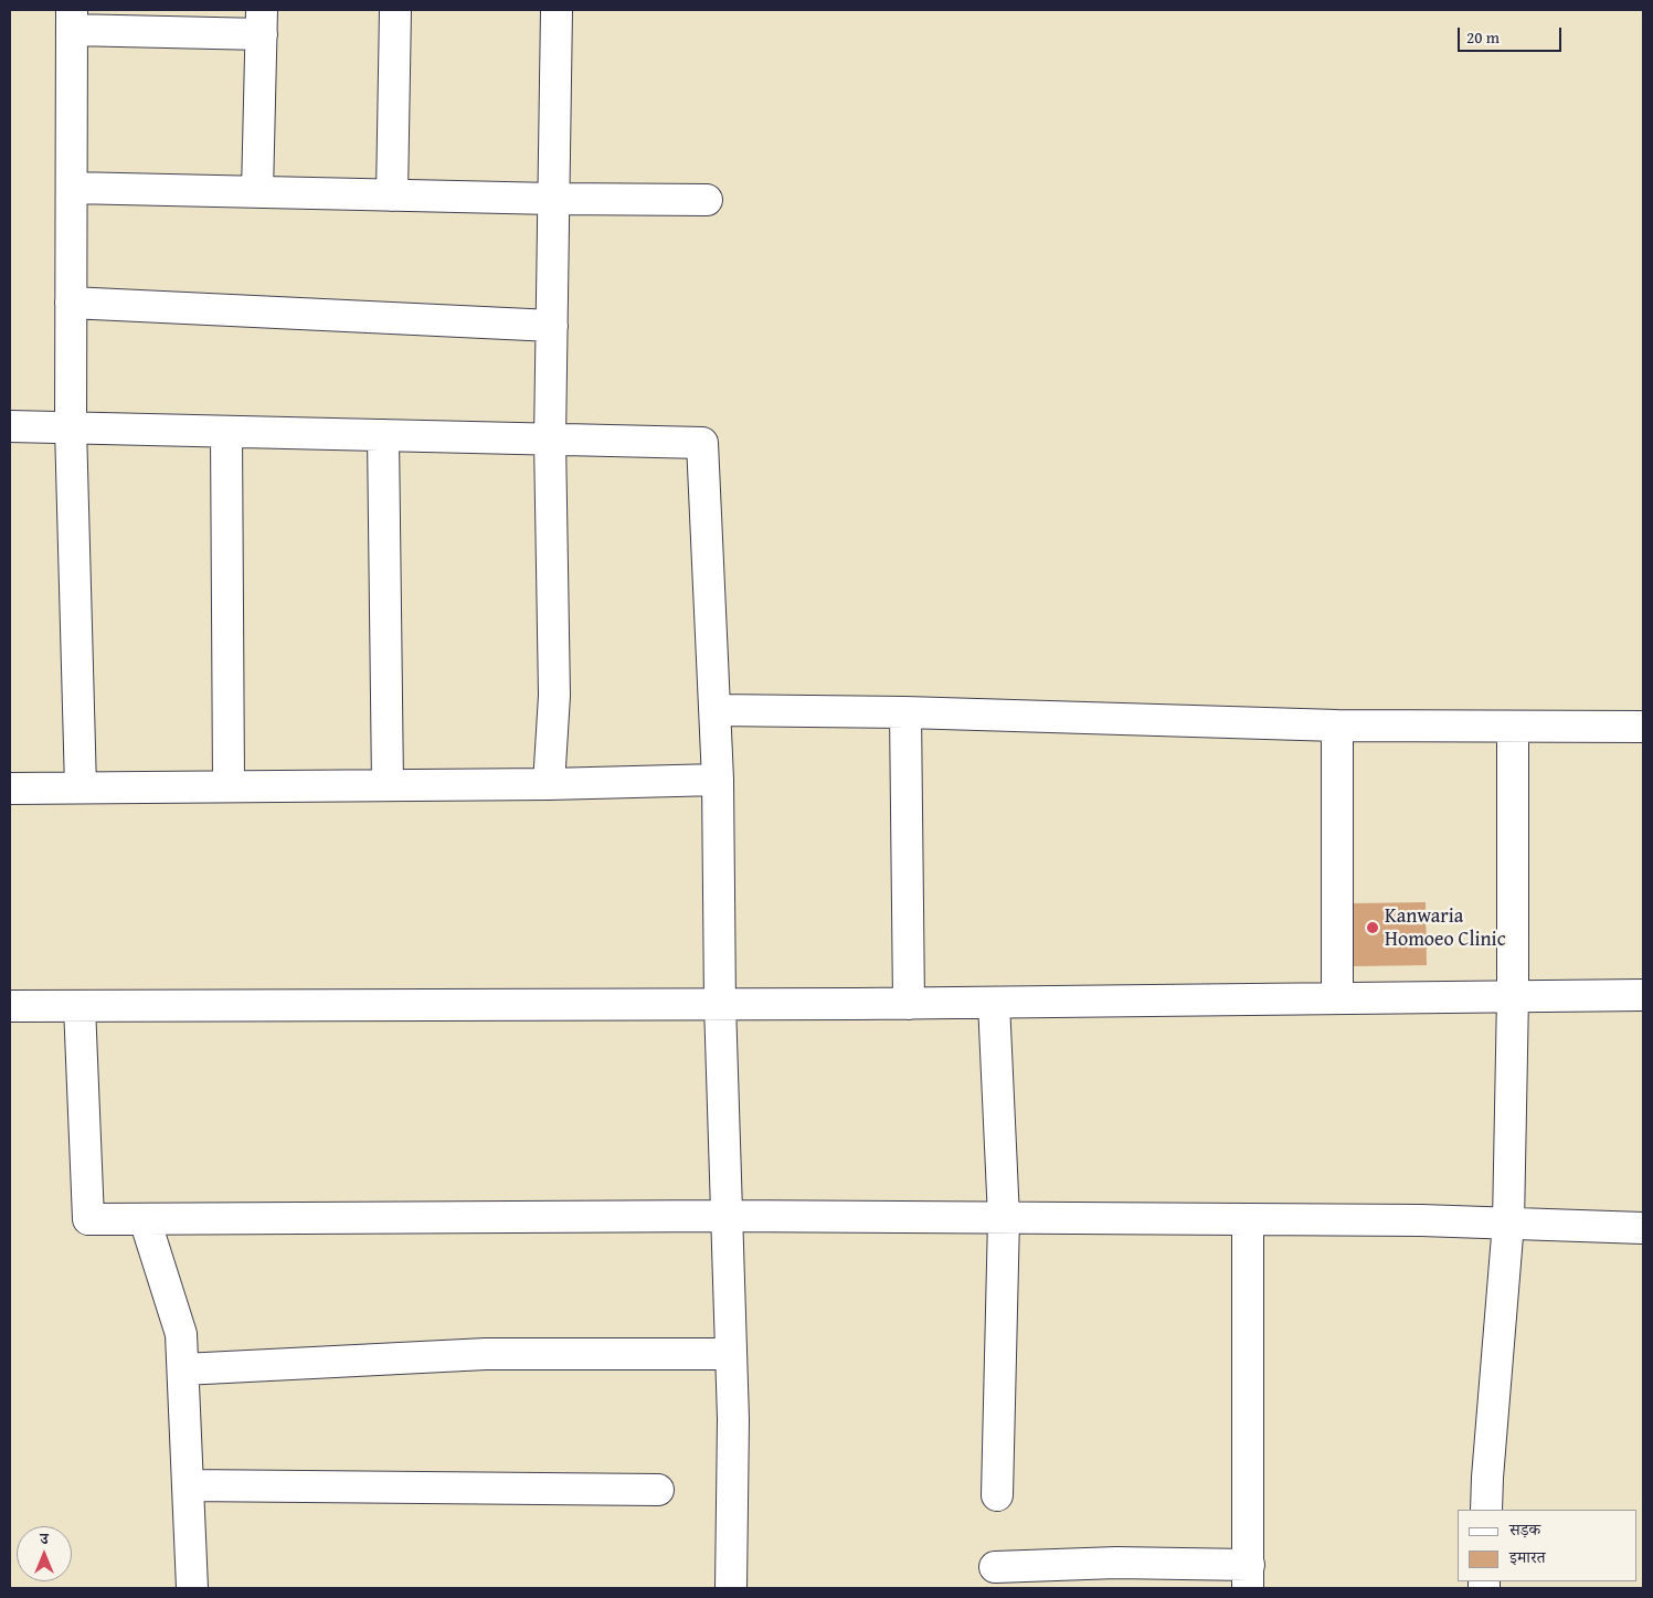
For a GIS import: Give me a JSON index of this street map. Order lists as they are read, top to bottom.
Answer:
{
  "places": ["Kanwaria Homoeo Clinic"],
  "legend": ["सड़क", "इमारत"],
  "scale_bar": "20 m",
  "north": "top"
}
